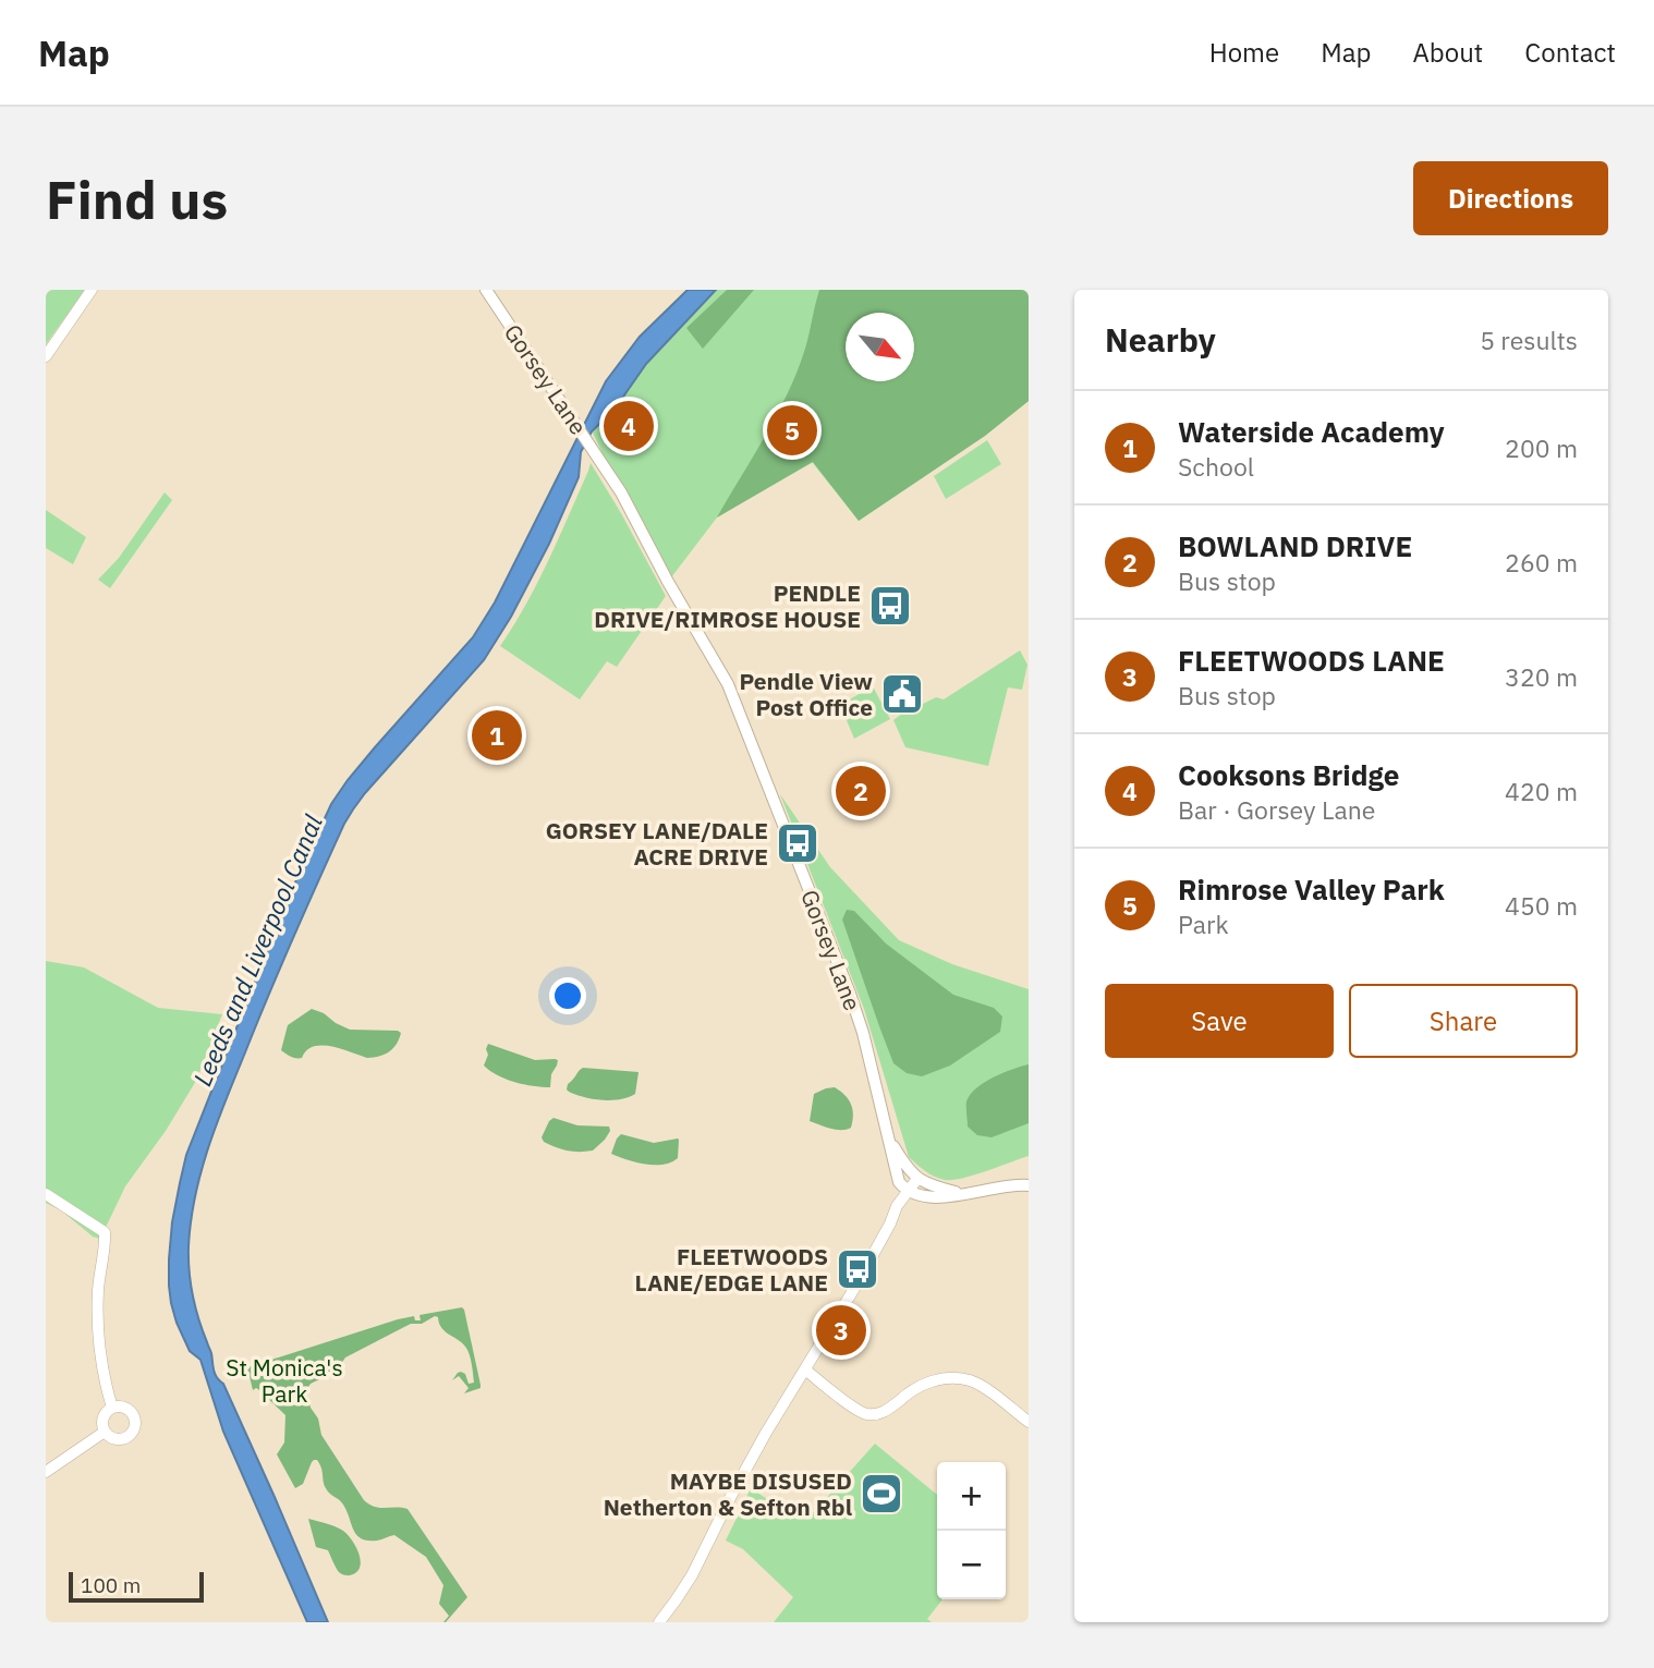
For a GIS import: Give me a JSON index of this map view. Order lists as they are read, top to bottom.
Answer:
{
  "streets": {
    "main road": ["Gorsey Lane"]
  },
  "water": ["Leeds and Liverpool Canal"],
  "parks": ["St Monica's Park"],
  "places": {
    "bus stop": ["PENDLE DRIVE/RIMROSE HOUSE", "GORSEY LANE/DALE ACRE DRIVE", "FLEETWOODS LANE/EDGE LANE"],
    "public building": ["Pendle View Post Office"],
    "sports": ["MAYBE DISUSED Netherton & Sefton Rbl"]
  },
  "scale_bar": "100 m",
  "north": "bottom right",
  "page": {
    "header": "Map",
    "nav": [
      "Home",
      "Map",
      "About",
      "Contact"
    ],
    "buttons": [
      "Directions",
      ["Save", "Share"]
    ],
    "title": "Find us",
    "heading": ["Nearby", "5 results"],
    "list": [
      {
        "mark": "1",
        "name": "Waterside Academy",
        "note": "School",
        "value": "200 m"
      },
      {
        "mark": "2",
        "name": "BOWLAND DRIVE",
        "note": "Bus stop",
        "value": "260 m"
      },
      {
        "mark": "3",
        "name": "FLEETWOODS LANE",
        "note": "Bus stop",
        "value": "320 m"
      },
      {
        "mark": "4",
        "name": "Cooksons Bridge",
        "note": "Bar · Gorsey Lane",
        "value": "420 m"
      },
      {
        "mark": "5",
        "name": "Rimrose Valley Park",
        "note": "Park",
        "value": "450 m"
      }
    ],
    "pins": [
      "4",
      "5",
      "1",
      "2",
      "3"
    ],
    "map_buttons": ["+", "−"],
    "scale": "100 m"
  }
}
